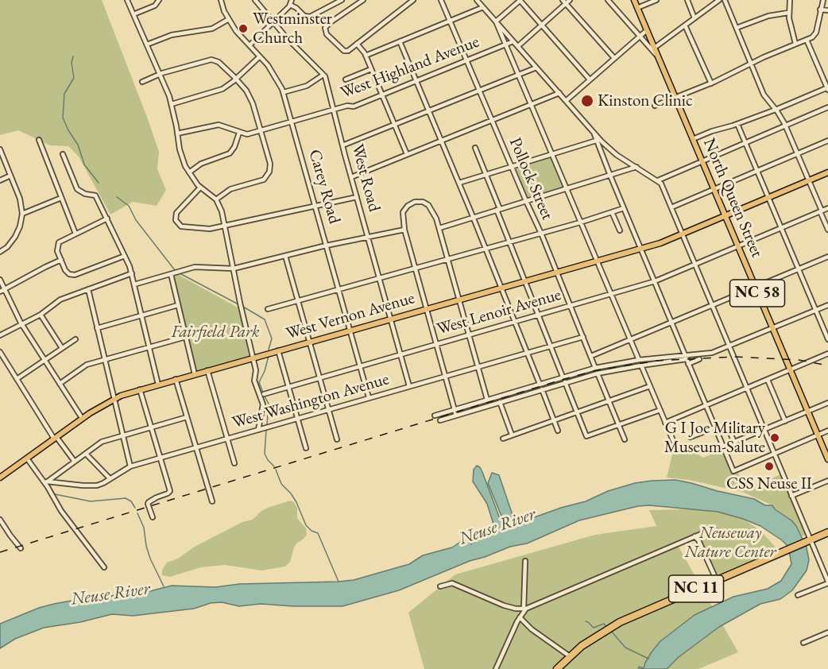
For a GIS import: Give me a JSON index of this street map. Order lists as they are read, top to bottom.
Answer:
{
  "streets": {
    "highway": ["NC 11"],
    "main road": ["North Queen Street", "NC 58", "West Vernon Avenue"],
    "street": [
      "West Highland Avenue",
      "West Road",
      "Pollock Street",
      "Carey Road",
      "West Lenoir Avenue",
      "West Washington Avenue"
    ]
  },
  "crossings": [
    ["West Highland Avenue", "West Road"],
    ["West Highland Avenue", "Pollock Street"],
    ["West Highland Avenue", "Carey Road"],
    ["West Road", "West Lenoir Avenue"],
    ["West Road", "West Vernon Avenue"],
    ["West Road", "West Washington Avenue"],
    ["Pollock Street", "West Lenoir Avenue"],
    ["Pollock Street", "West Vernon Avenue"],
    ["Pollock Street", "West Washington Avenue"],
    ["Carey Road", "West Lenoir Avenue"],
    ["Carey Road", "West Vernon Avenue"],
    ["Carey Road", "West Washington Avenue"],
    ["North Queen Street", "West Lenoir Avenue"],
    ["North Queen Street", "West Vernon Avenue"]
  ],
  "water": ["Neuse River"],
  "parks": ["Fairfield Park", "Neuseway Nature Center"],
  "places": [
    "Westminster Church",
    "Kinston Clinic",
    "G I Joe Military Museum-Salute",
    "CSS Neuse II"
  ]
}
